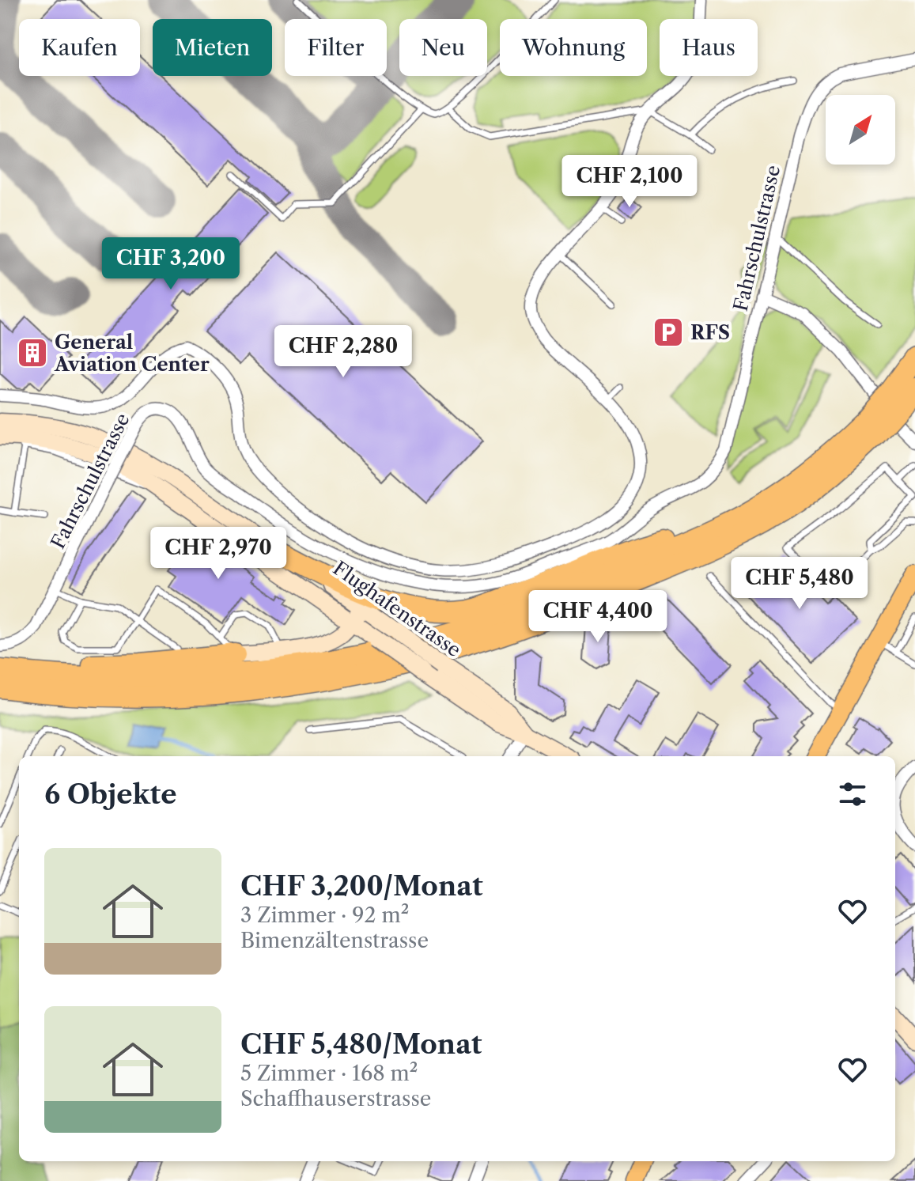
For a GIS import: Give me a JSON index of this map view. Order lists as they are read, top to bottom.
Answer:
{
  "streets": {
    "main road": ["Flughafenstrasse"],
    "street": ["Fahrschulstrasse"]
  },
  "places": {
    "parking": ["RFS"],
    "building": ["General Aviation Center"]
  },
  "north": "top right",
  "page": {
    "chip": [
      "Kaufen",
      "Mieten",
      "Filter",
      "Neu",
      "Wohnung",
      "Haus"
    ],
    "price": [
      "CHF 2,100",
      "CHF 3,200",
      "CHF 2,280",
      "CHF 2,970",
      "CHF 5,480",
      "CHF 4,400"
    ],
    "heading": "6 Objekte",
    "list": [
      {
        "name": "CHF 3,200/Monat",
        "note": "3 Zimmer · 92 m² · Bimenzältenstrasse"
      },
      {
        "name": "CHF 5,480/Monat",
        "note": "5 Zimmer · 168 m² · Schaffhauserstrasse"
      }
    ]
  }
}
